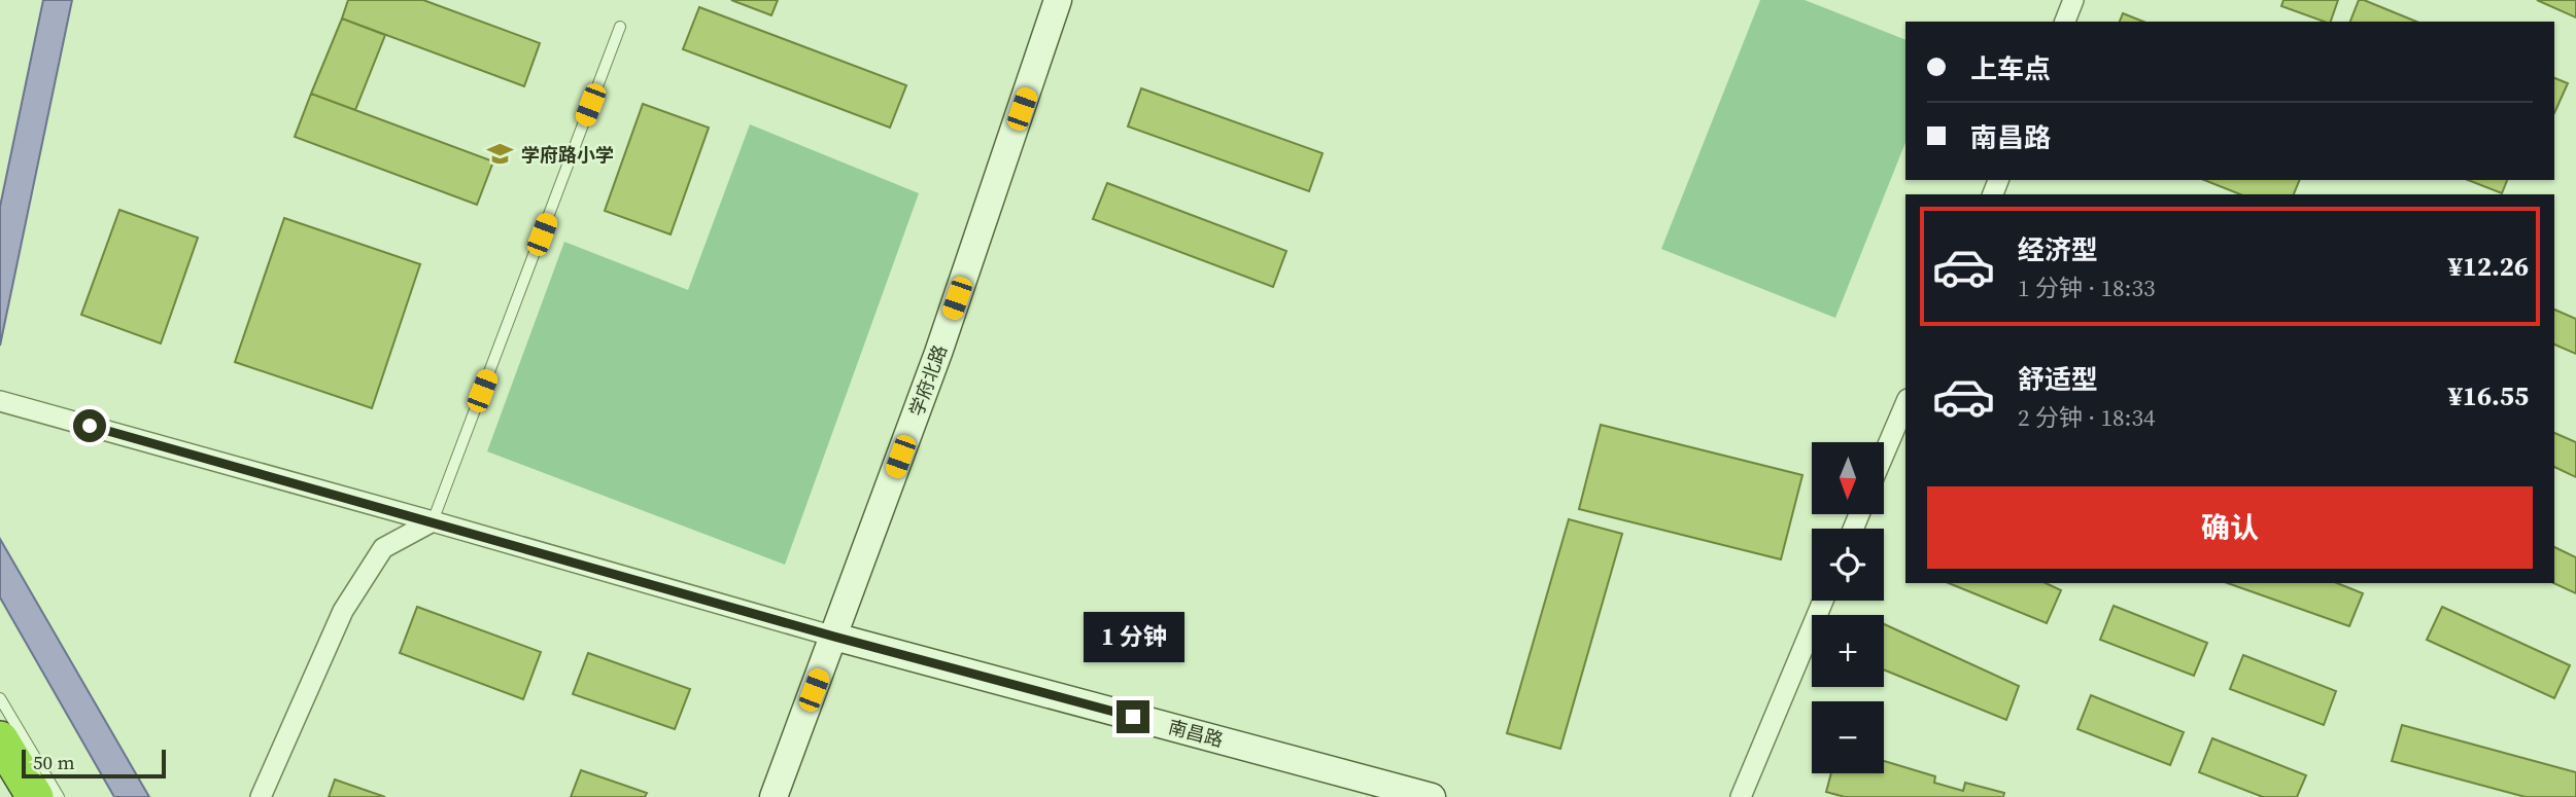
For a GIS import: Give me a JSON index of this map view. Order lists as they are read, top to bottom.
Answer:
{
  "streets": {
    "street": ["学府北路", "南昌路"]
  },
  "crossings": [
    ["学府北路", "南昌路"]
  ],
  "places": {
    "school or university": ["学府路小学"]
  },
  "scale_bar": "50 m",
  "north": "bottom",
  "page": {
    "banner": ["上车点", "南昌路"],
    "list": [
      {
        "name": "经济型",
        "note": "1 分钟 · 18:33",
        "value": "¥12.26"
      },
      {
        "name": "舒适型",
        "note": "2 分钟 · 18:34",
        "value": "¥16.55"
      }
    ],
    "map_buttons": ["+", "−"],
    "buttons": "确认",
    "bubble": "1 分钟",
    "scale": "50 m"
  }
}
